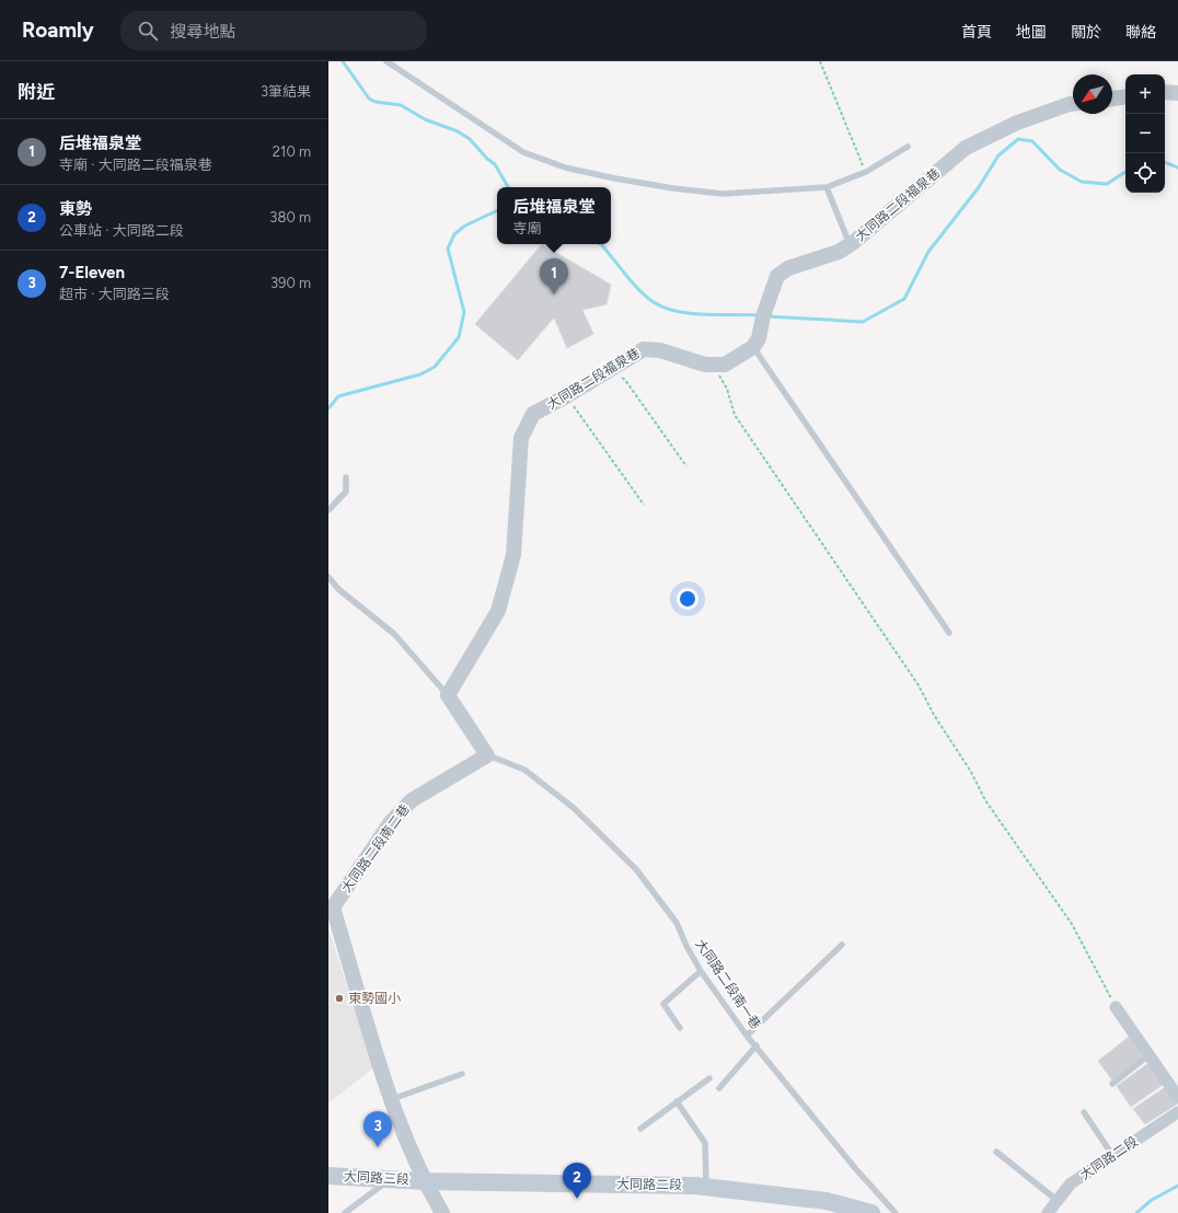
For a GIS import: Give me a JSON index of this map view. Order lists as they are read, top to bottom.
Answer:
{
  "streets": {
    "main road": ["大同路二段", "大同路三段"],
    "street": ["大同路二段福泉巷", "大同路二段南二巷"],
    "lane": ["大同路二段南一巷"]
  },
  "crossings": [
    ["大同路二段南二巷", "大同路二段南一巷"],
    ["大同路二段", "大同路三段"]
  ],
  "places": ["東勢國小"],
  "north": "bottom left",
  "page": {
    "header": "Roamly",
    "search": "搜尋地點",
    "nav": [
      "首頁",
      "地圖",
      "關於",
      "聯絡"
    ],
    "heading": ["附近", "3筆結果"],
    "map_buttons": ["+", "−"],
    "list": [
      {
        "mark": "1",
        "name": "后堆福泉堂",
        "note": "寺廟 · 大同路二段福泉巷",
        "value": "210 m"
      },
      {
        "mark": "2",
        "name": "東勢",
        "note": "公車站 · 大同路二段",
        "value": "380 m"
      },
      {
        "mark": "3",
        "name": "7-Eleven",
        "note": "超市 · 大同路三段",
        "value": "390 m"
      }
    ],
    "popup": ["后堆福泉堂", "寺廟"],
    "pins": ["1", "3", "2"]
  }
}
